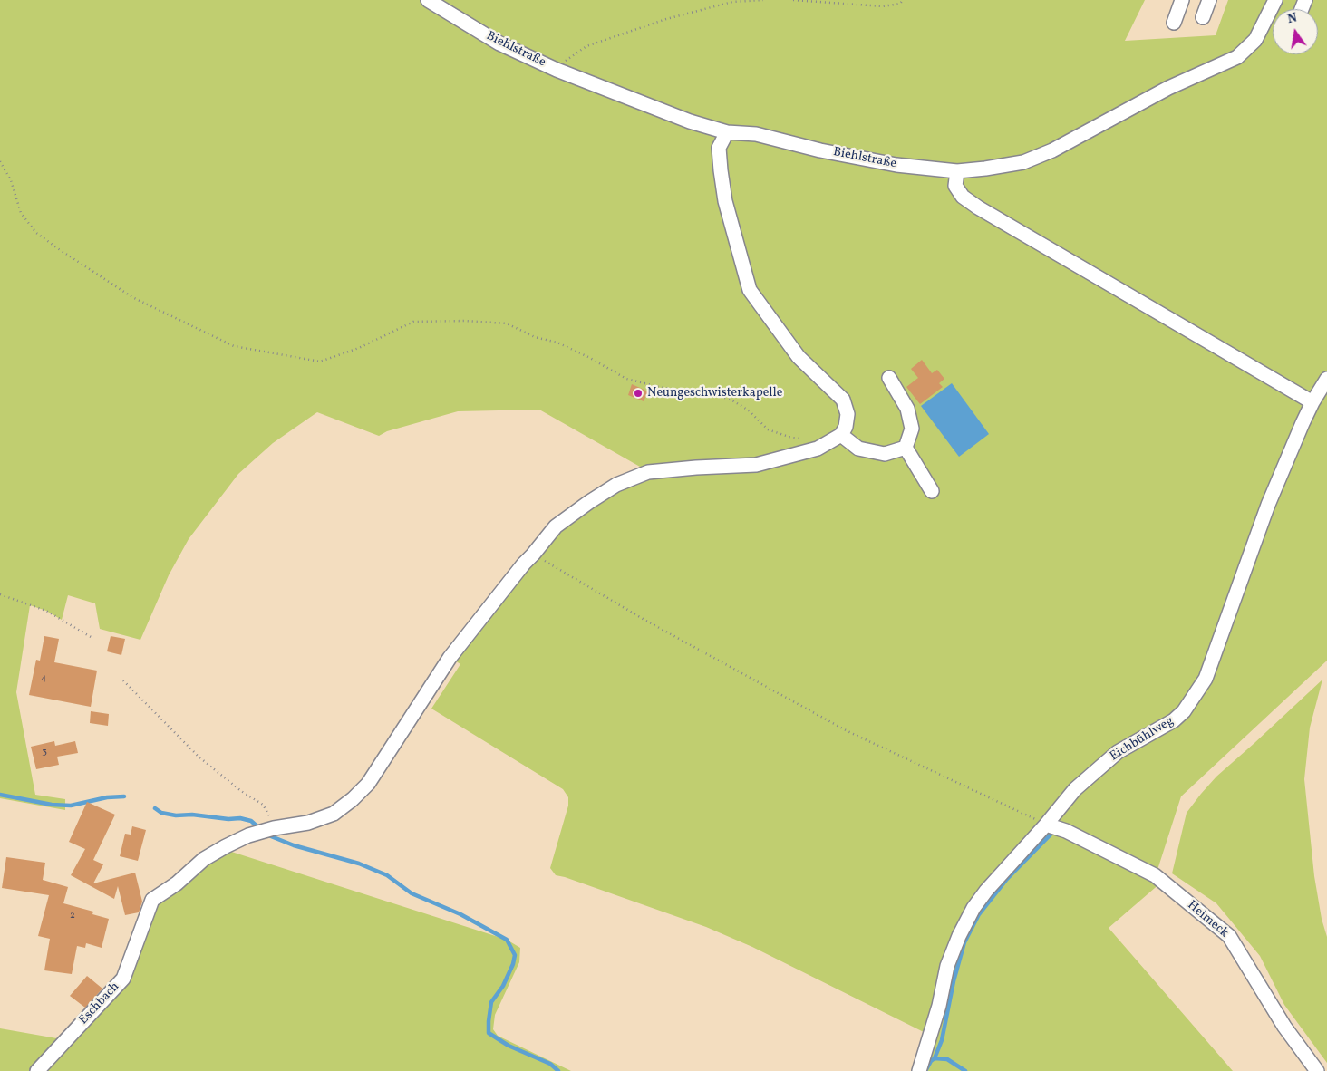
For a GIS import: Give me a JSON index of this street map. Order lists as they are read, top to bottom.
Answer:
{
  "streets": {
    "street": [
      "Biehlstraße",
      "Eichbühlweg",
      "Heimeck",
      "Eschbach"
    ]
  },
  "crossings": [
    ["Eichbühlweg", "Heimeck"]
  ],
  "places": ["Neungeschwisterkapelle"],
  "house_numbers": ["4", "3", "2"],
  "north": "top"
}
